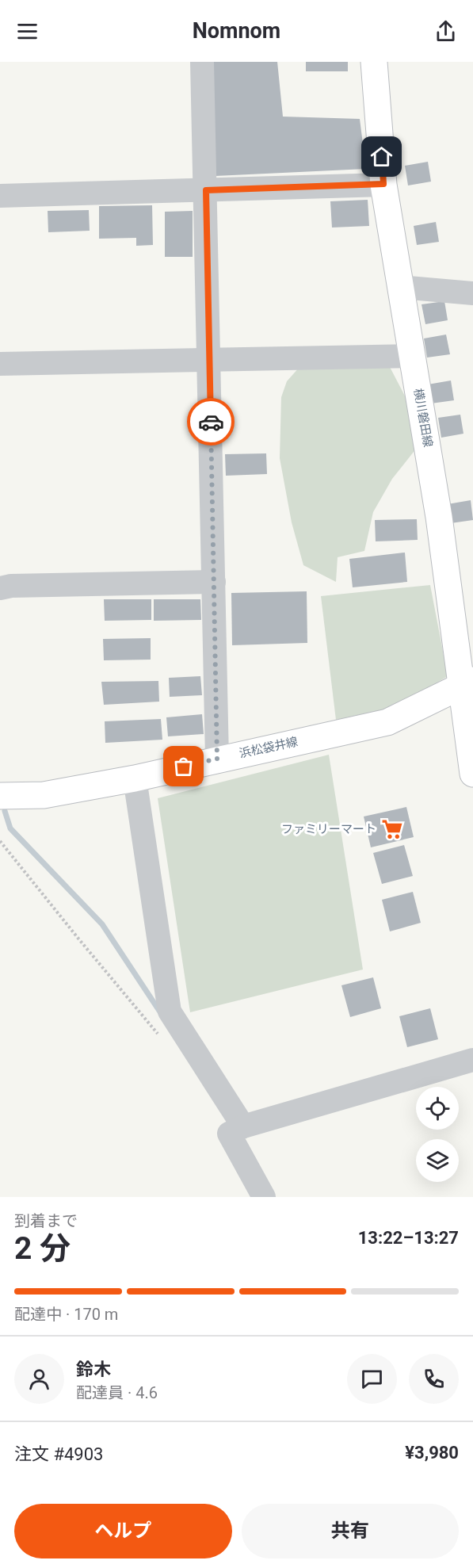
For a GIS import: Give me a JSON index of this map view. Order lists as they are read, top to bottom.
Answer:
{
  "streets": {
    "main road": ["横川磐田線", "浜松袋井線"]
  },
  "crossings": [
    ["横川磐田線", "浜松袋井線"]
  ],
  "places": {
    "supermarket": ["ファミリーマート"]
  },
  "page": {
    "header": "Nomnom",
    "heading": ["2 分", "到着まで", "13:22–13:27"],
    "panel": [
      "鈴木",
      "配達員 · 4.6",
      "注文 #4903",
      "¥3,980"
    ],
    "bar": "配達中 · 170 m",
    "buttons": ["ヘルプ", "共有"]
  }
}
